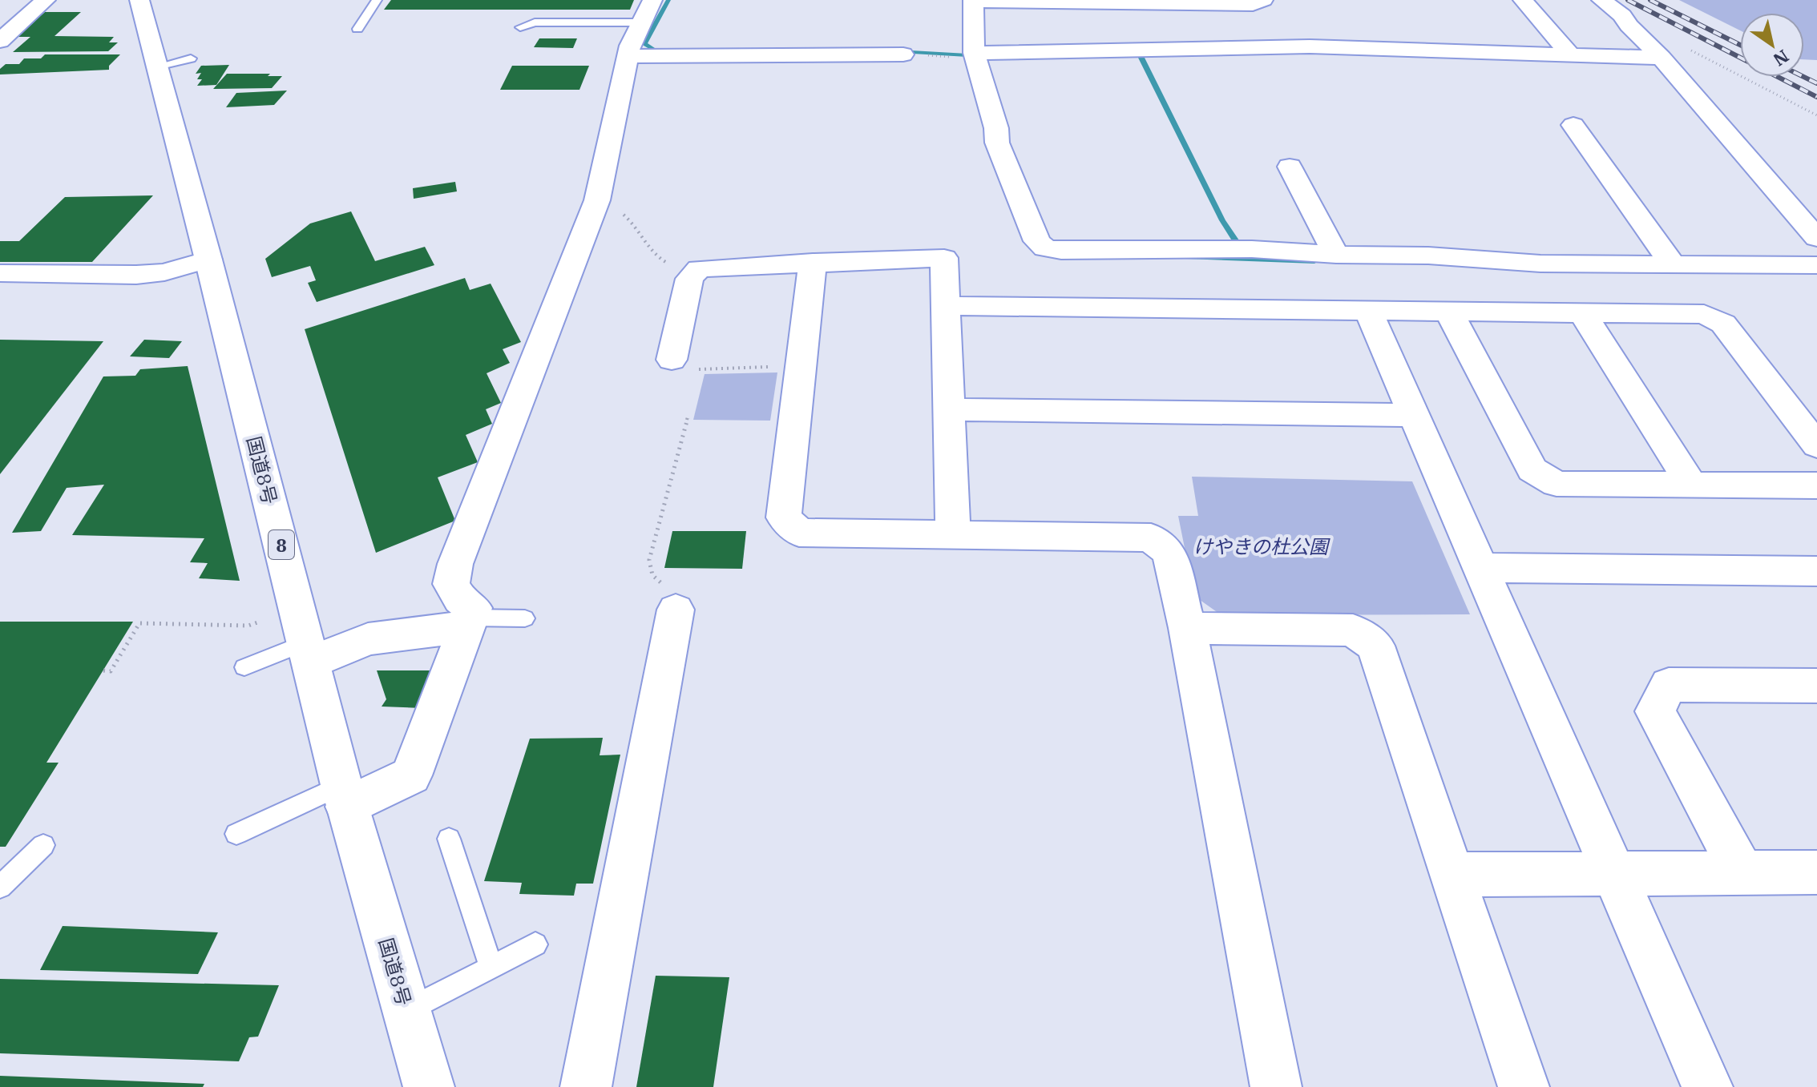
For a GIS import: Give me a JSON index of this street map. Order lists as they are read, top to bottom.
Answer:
{
  "streets": {
    "main road": ["国道8号", "8"]
  },
  "parks": ["けやきの杜公園"],
  "north": "bottom right"
}
